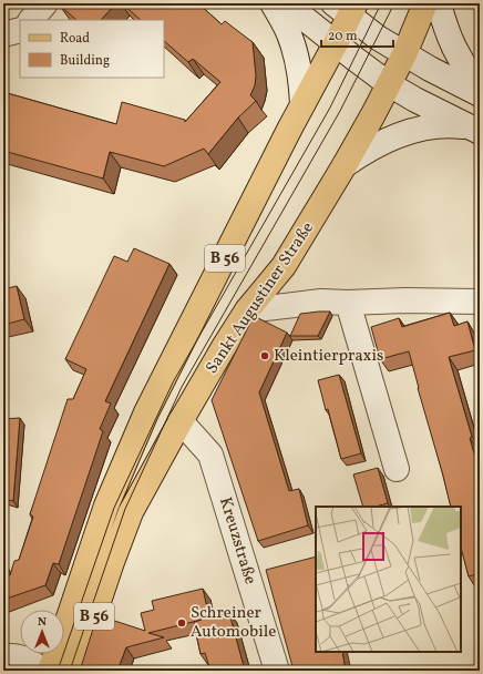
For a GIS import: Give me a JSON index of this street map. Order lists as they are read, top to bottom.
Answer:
{
  "streets": {
    "main road": ["B 56", "Sankt Augustiner Straße"],
    "street": ["Kreuzstraße"]
  },
  "crossings": [
    ["Sankt Augustiner Straße", "Kreuzstraße"]
  ],
  "places": ["Kleintierpraxis", "Schreiner Automobile"],
  "legend": ["Road", "Building"],
  "scale_bar": "20 m",
  "north": "top"
}
